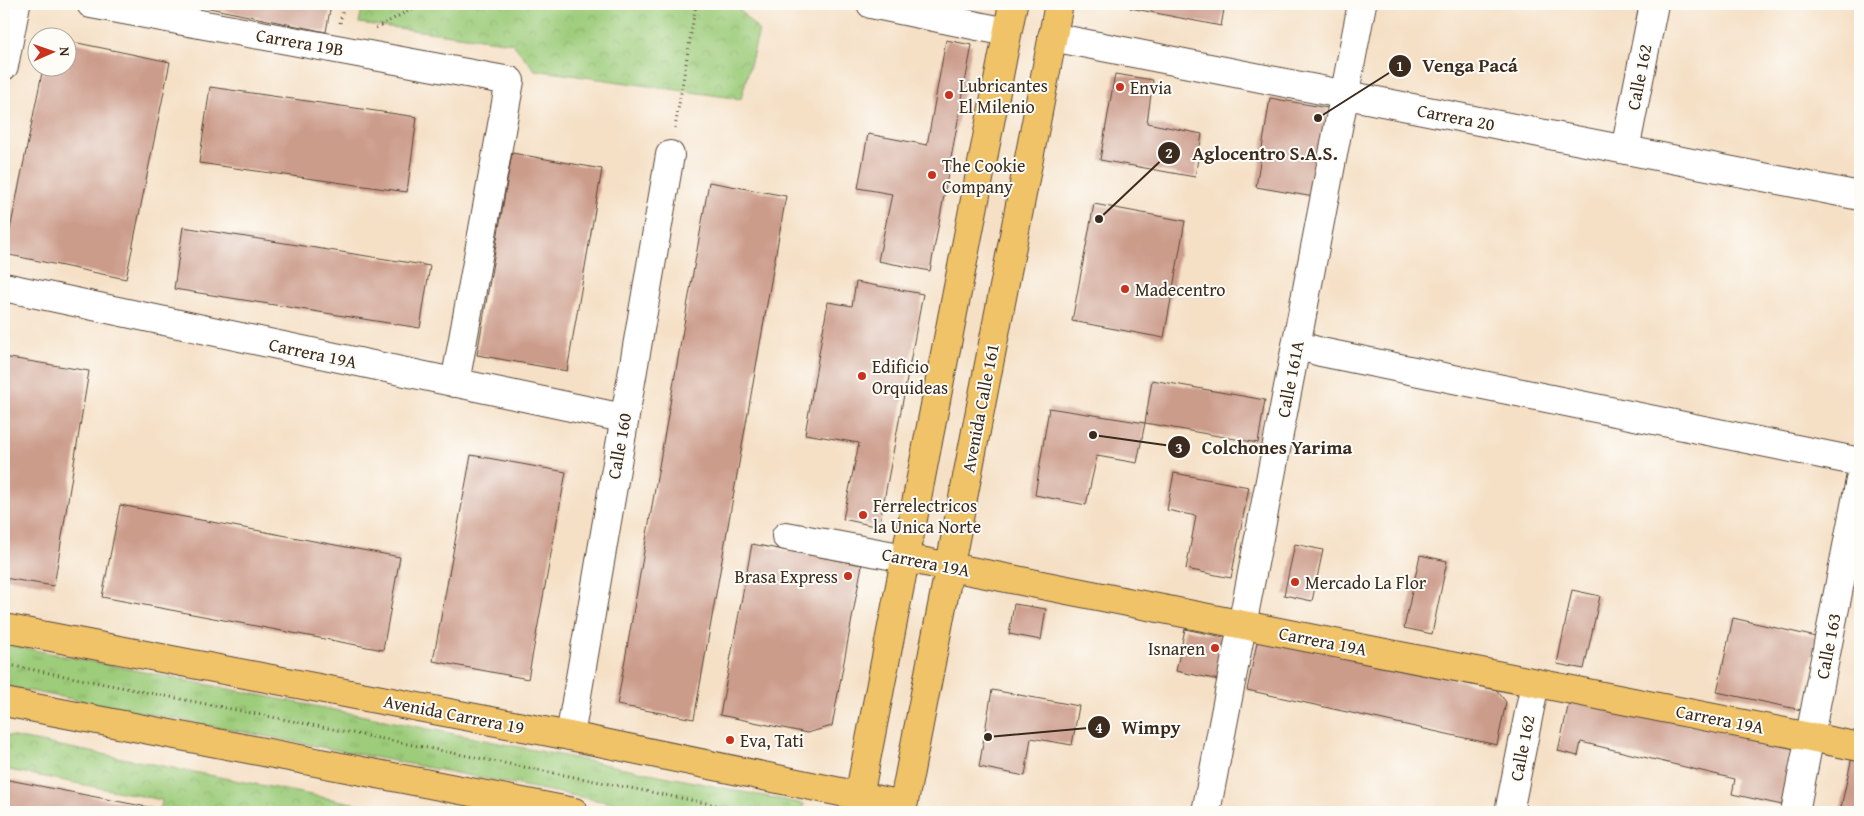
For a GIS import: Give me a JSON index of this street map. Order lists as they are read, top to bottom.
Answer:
{
  "streets": {
    "main road": ["Carrera 19A", "Avenida Calle 161", "Avenida Carrera 19"],
    "street": [
      "Carrera 19B",
      "Calle 162",
      "Carrera 20",
      "Calle 161A",
      "Calle 160",
      "Calle 163"
    ]
  },
  "crossings": [
    ["Carrera 19B", "Carrera 19A"],
    ["Calle 162", "Carrera 20"],
    ["Calle 162", "Carrera 19A"],
    ["Carrera 20", "Calle 161A"],
    ["Carrera 20", "Avenida Calle 161"],
    ["Carrera 19A", "Calle 161A"],
    ["Carrera 19A", "Avenida Calle 161"],
    ["Carrera 19A", "Calle 160"],
    ["Carrera 19A", "Calle 163"],
    ["Avenida Calle 161", "Avenida Carrera 19"],
    ["Calle 160", "Avenida Carrera 19"]
  ],
  "places": [
    "Envia",
    "Lubricantes El Milenio",
    "Venga Pacá",
    "The Cookie Company",
    "Aglocentro S.A.S.",
    "Madecentro",
    "Edificio Orquideas",
    "Colchones Yarima",
    "Ferrelectricos la Unica Norte",
    "Brasa Express",
    "Mercado La Flor",
    "Isnaren",
    "Wimpy",
    "Eva, Tati"
  ],
  "north": "right"
}
